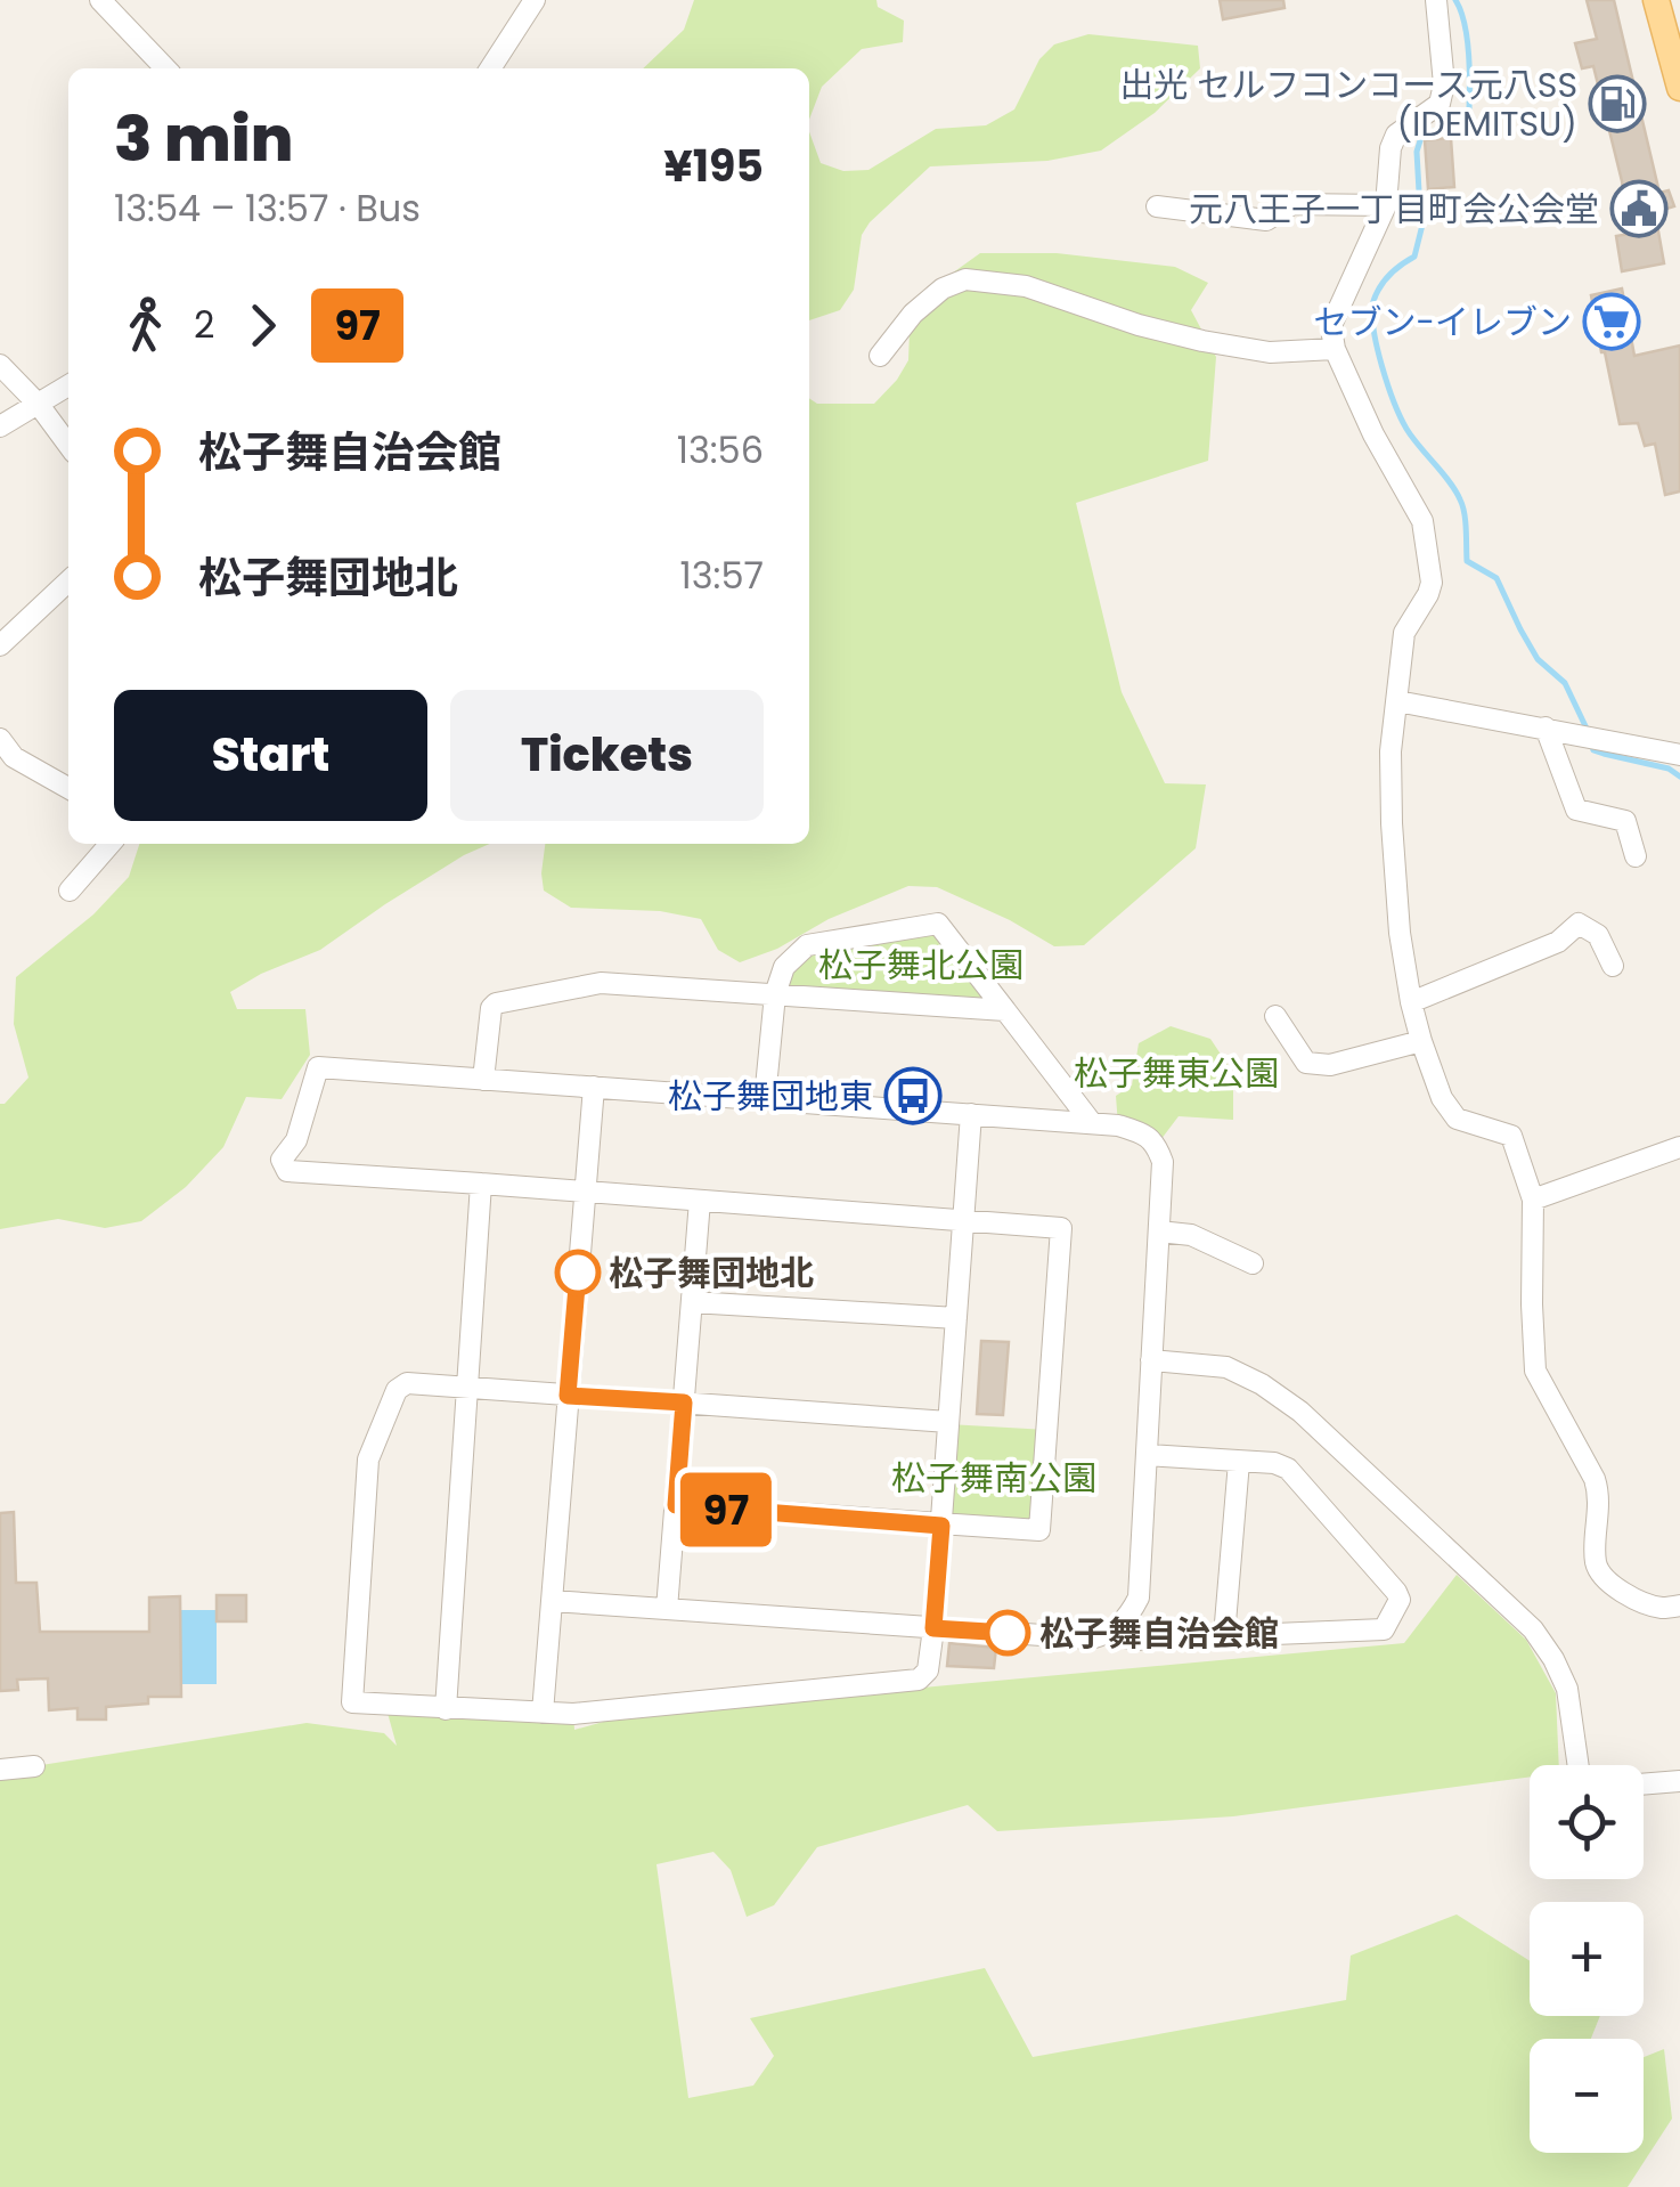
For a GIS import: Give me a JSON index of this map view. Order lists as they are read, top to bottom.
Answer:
{
  "parks": ["松子舞北公園", "松子舞東公園", "松子舞南公園"],
  "places": {
    "fuel station": ["出光 セルフコンコース元八SS (IDEMITSU)"],
    "public building": ["元八王子一丁目町会公会堂"],
    "supermarket": ["セブン-イレブン"],
    "bus stop": ["松子舞団地東"],
    "other": ["松子舞団地北", "松子舞自治会館"]
  },
  "lines": ["bus line 97"],
  "page": {
    "on_map": "97",
    "heading": ["3 min", "13:54 – 13:57 · Bus", "¥195"],
    "legs": ["2", "97"],
    "list": [
      {
        "name": "松子舞自治会館",
        "value": "13:56"
      },
      {
        "name": "松子舞団地北",
        "value": "13:57"
      }
    ],
    "buttons": ["Start", "Tickets"],
    "map_buttons": ["+", "−"]
  }
}
